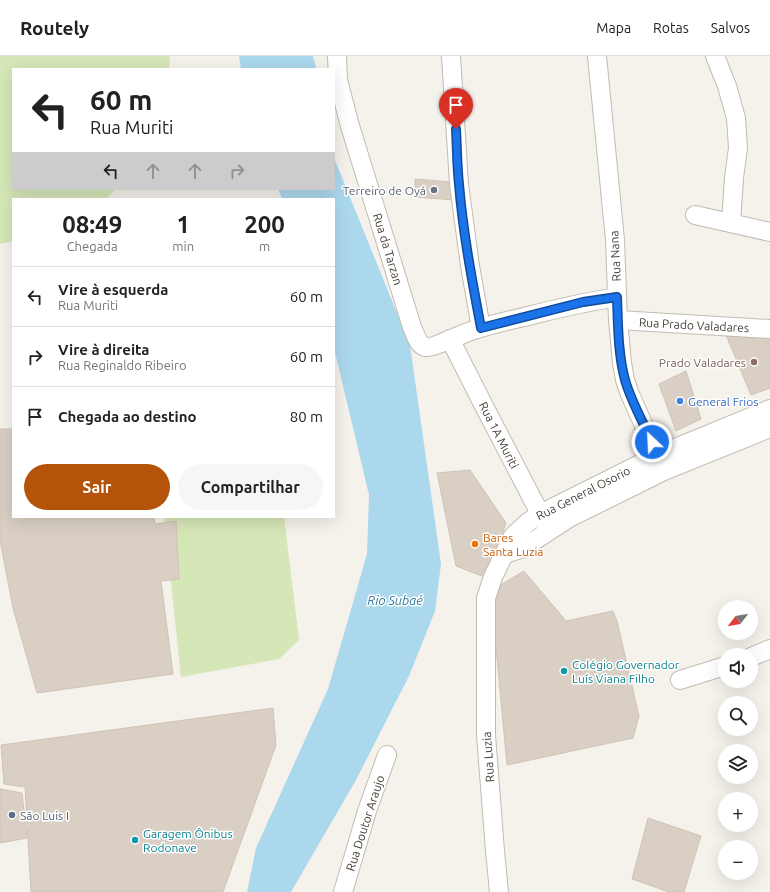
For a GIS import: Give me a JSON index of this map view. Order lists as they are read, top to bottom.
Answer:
{
  "streets": {
    "street": [
      "Rua da Tarzan",
      "Rua Nana",
      "Rua Prado Valadares",
      "Rua 1A Muriti",
      "Rua General Osorio",
      "Rua Luzia",
      "Rua Doutor Araujo"
    ]
  },
  "crossings": [
    ["Rua da Tarzan", "Rua 1A Muriti"],
    ["Rua Nana", "Rua Prado Valadares"],
    ["Rua Nana", "Rua General Osorio"],
    ["Rua 1A Muriti", "Rua General Osorio"],
    ["Rua General Osorio", "Rua Luzia"]
  ],
  "water": ["Rio Subaé"],
  "places": [
    "Terreiro de Oyá",
    "Prado Valadares",
    "General Frios",
    "Bares Santa Luzia",
    "Colégio Governador Luís Viana Filho",
    "São Luis I",
    "Garagem Ônibus Rodonave"
  ],
  "north": "bottom left",
  "page": {
    "header": "Routely",
    "nav": ["Mapa", "Rotas", "Salvos"],
    "turn": ["60 m", "Rua Muriti"],
    "eta": [
      "08:49",
      "Chegada",
      "1",
      "min",
      "200",
      "m"
    ],
    "list": [
      {
        "name": "Vire à esquerda",
        "note": "Rua Muriti",
        "value": "60 m"
      },
      {
        "name": "Vire à direita",
        "note": "Rua Reginaldo Ribeiro",
        "value": "60 m"
      },
      {
        "name": "Chegada ao destino",
        "value": "80 m"
      }
    ],
    "buttons": ["Sair", "Compartilhar"],
    "map_buttons": ["+", "−"]
  }
}
